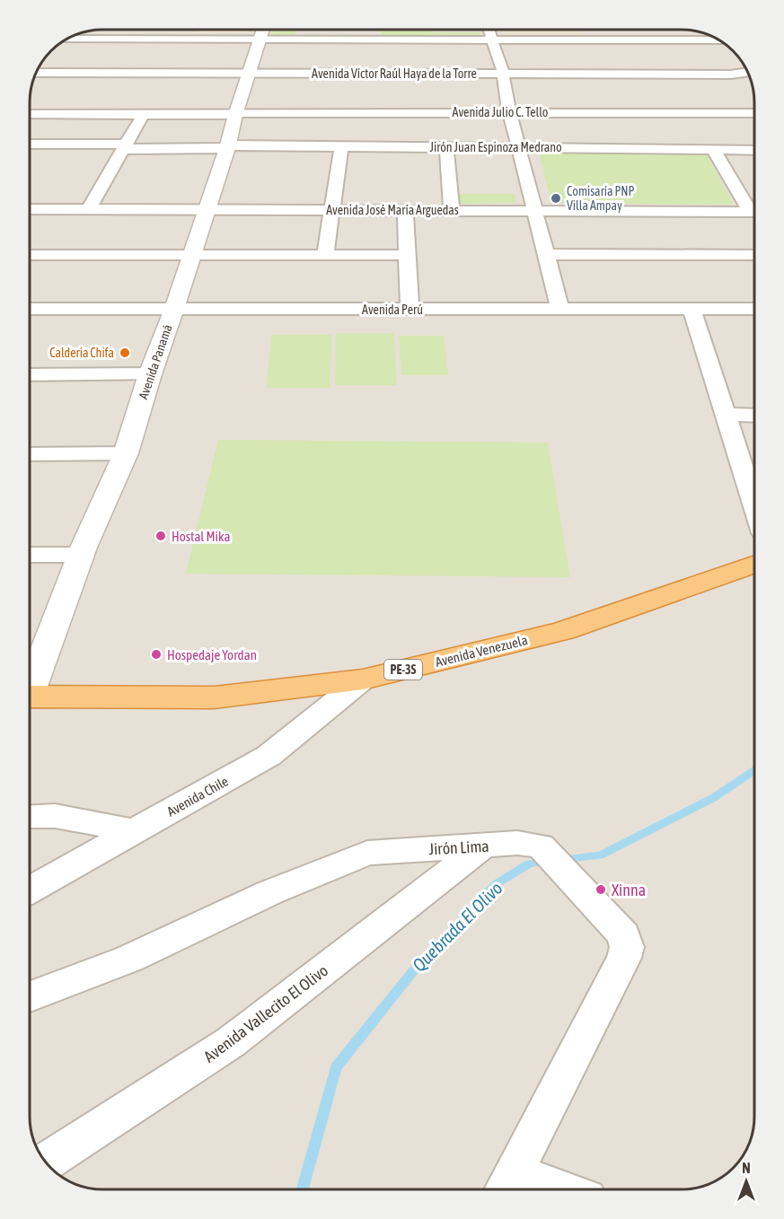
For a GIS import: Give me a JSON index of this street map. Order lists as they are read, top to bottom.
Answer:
{
  "streets": {
    "highway": ["Avenida Venezuela", "PE-3S"],
    "street": [
      "Avenida Víctor Raúl Haya de la Torre",
      "Avenida Julio C. Tello",
      "Jirón Juan Espinoza Medrano",
      "Avenida José María Arguedas",
      "Avenida Perú",
      "Avenida Panamá",
      "Avenida Chile",
      "Jirón Lima",
      "Avenida Vallecito El Olivo"
    ]
  },
  "crossings": [
    ["Avenida Víctor Raúl Haya de la Torre", "Avenida Panamá"],
    ["Avenida Julio C. Tello", "Avenida Panamá"],
    ["Jirón Juan Espinoza Medrano", "Avenida Panamá"],
    ["Avenida José María Arguedas", "Avenida Panamá"],
    ["Avenida Perú", "Avenida Panamá"],
    ["Avenida Venezuela", "Avenida Chile"],
    ["Jirón Lima", "Avenida Vallecito El Olivo"]
  ],
  "water": ["Quebrada El Olivo"],
  "places": [
    "Comisaría PNP Villa Ampay",
    "Calderia Chifa",
    "Hostal Mika",
    "Hospedaje Yordan",
    "Xinna"
  ],
  "north": "top"
}
